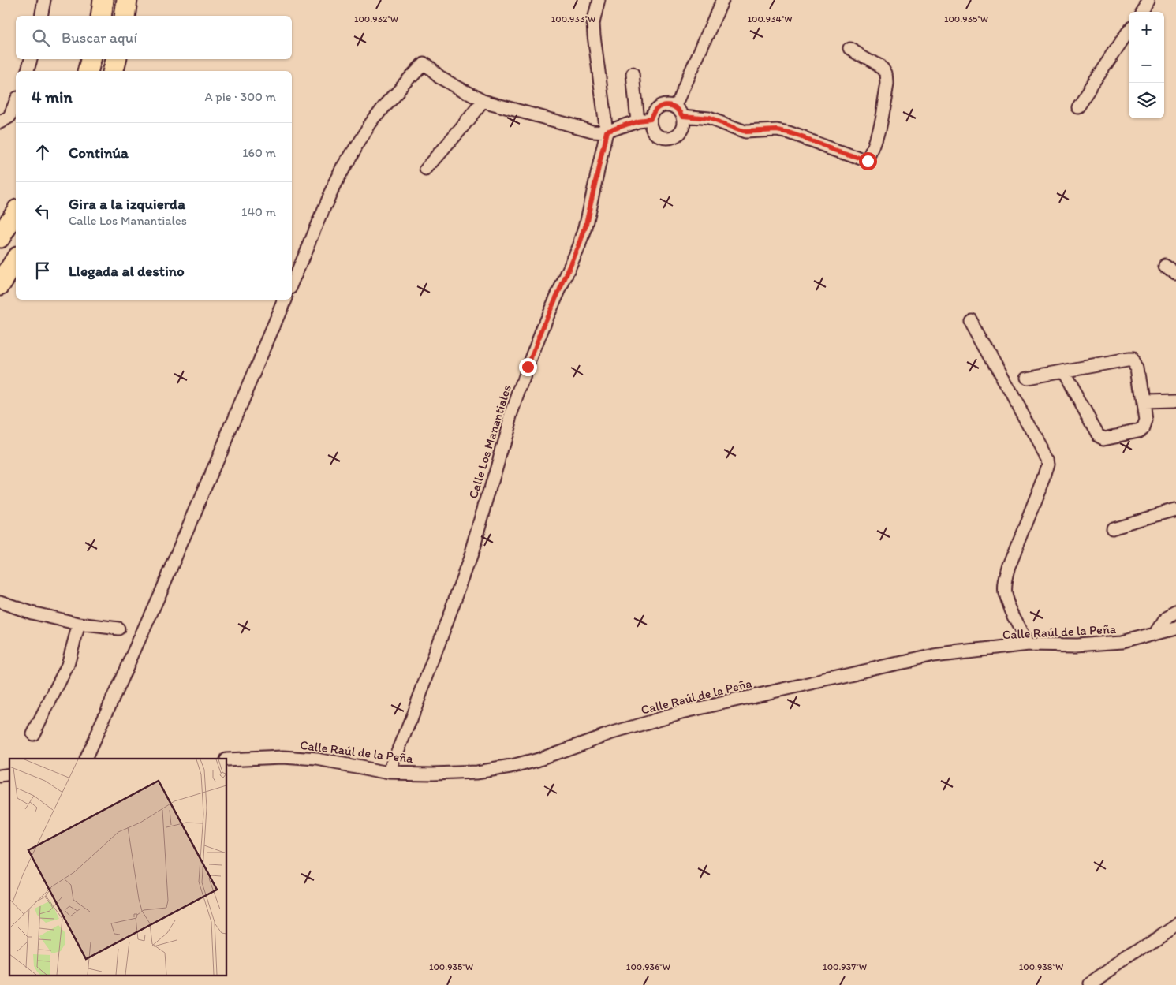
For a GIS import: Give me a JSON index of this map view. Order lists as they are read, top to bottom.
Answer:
{
  "streets": {
    "street": ["Calle Los Manantiales", "Calle Raúl de la Peña"]
  },
  "crossings": [
    ["Calle Los Manantiales", "Calle Raúl de la Peña"]
  ],
  "page": {
    "map_buttons": ["+", "−"],
    "search": "Buscar aquí",
    "heading": ["4 min", "A pie · 300 m"],
    "list": [
      ["Continúa", "160 m"],
      ["Gira a la izquierda", "Calle Los Manantiales", "140 m"],
      "Llegada al destino"
    ]
  },
  "coordinates": [
    "100.932°W",
    "100.933°W",
    "100.934°W",
    "100.935°W",
    "100.936°W",
    "100.937°W",
    "100.938°W"
  ]
}
